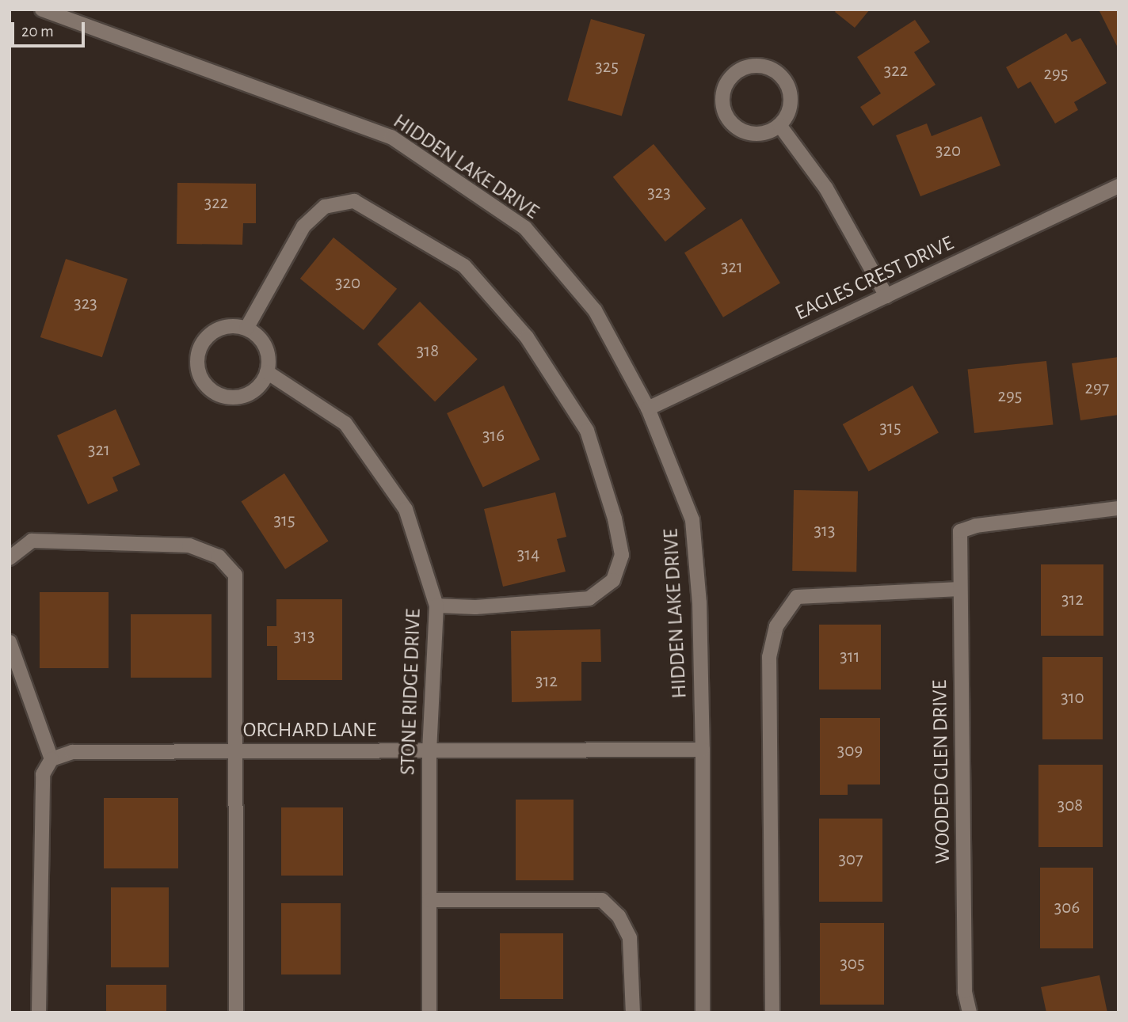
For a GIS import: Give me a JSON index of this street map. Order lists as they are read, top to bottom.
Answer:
{
  "streets": {
    "street": [
      "HIDDEN LAKE DRIVE",
      "EAGLES CREST DRIVE",
      "STONE RIDGE DRIVE",
      "ORCHARD LANE",
      "WOODED GLEN DRIVE"
    ]
  },
  "crossings": [
    ["HIDDEN LAKE DRIVE", "EAGLES CREST DRIVE"],
    ["HIDDEN LAKE DRIVE", "ORCHARD LANE"],
    ["STONE RIDGE DRIVE", "ORCHARD LANE"]
  ],
  "house_numbers": [
    "325",
    "322",
    "295",
    "320",
    "323",
    "322",
    "321",
    "320",
    "323",
    "318",
    "297",
    "295",
    "315",
    "316",
    "321",
    "315",
    "313",
    "314",
    "312",
    "313",
    "311",
    "312",
    "310",
    "309",
    "308",
    "307",
    "306",
    "305"
  ],
  "scale_bar": "20 m"
}
